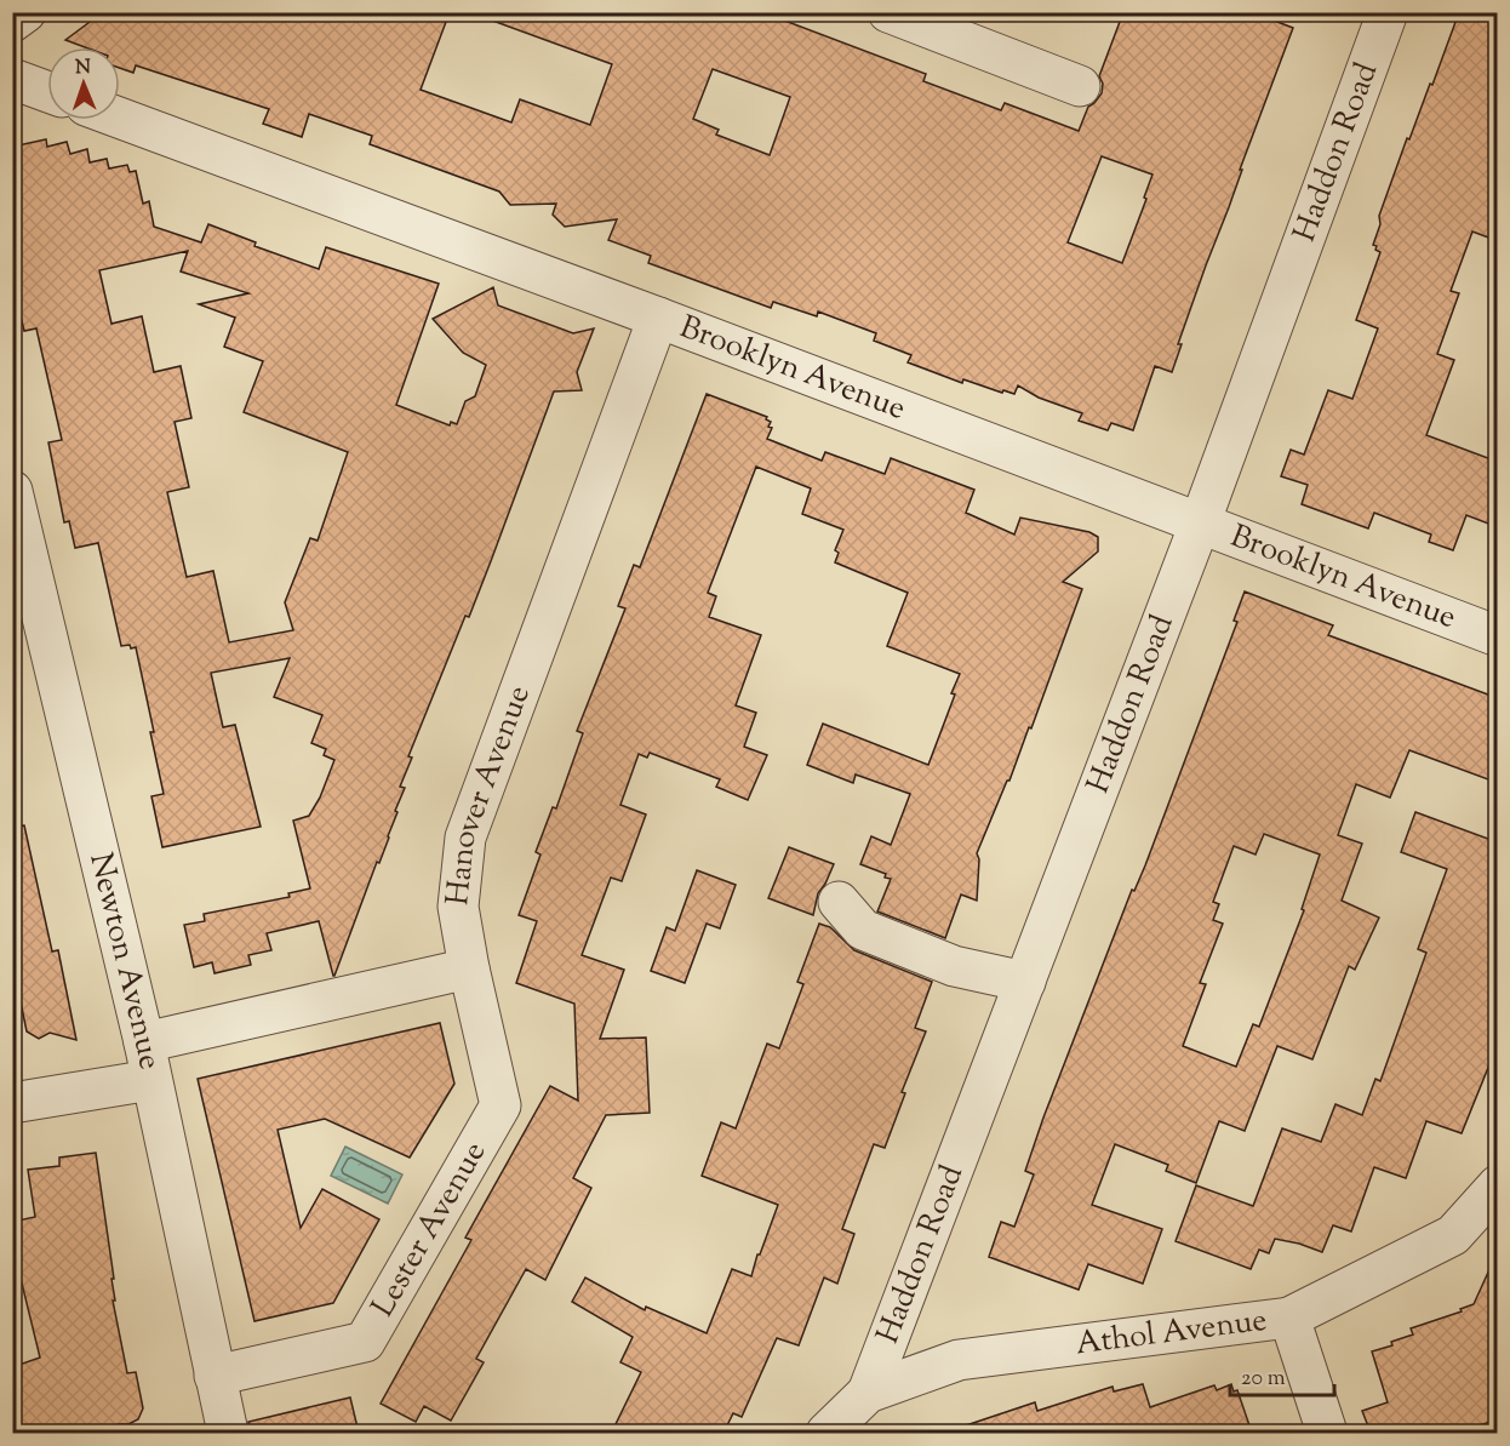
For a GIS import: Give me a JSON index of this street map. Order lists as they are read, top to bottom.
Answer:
{
  "streets": {
    "street": [
      "Haddon Road",
      "Brooklyn Avenue",
      "Hanover Avenue",
      "Newton Avenue",
      "Lester Avenue",
      "Athol Avenue"
    ]
  },
  "crossings": [
    ["Haddon Road", "Brooklyn Avenue"],
    ["Haddon Road", "Athol Avenue"],
    ["Brooklyn Avenue", "Hanover Avenue"],
    ["Hanover Avenue", "Lester Avenue"],
    ["Newton Avenue", "Lester Avenue"]
  ],
  "scale_bar": "20 m",
  "north": "top"
}
